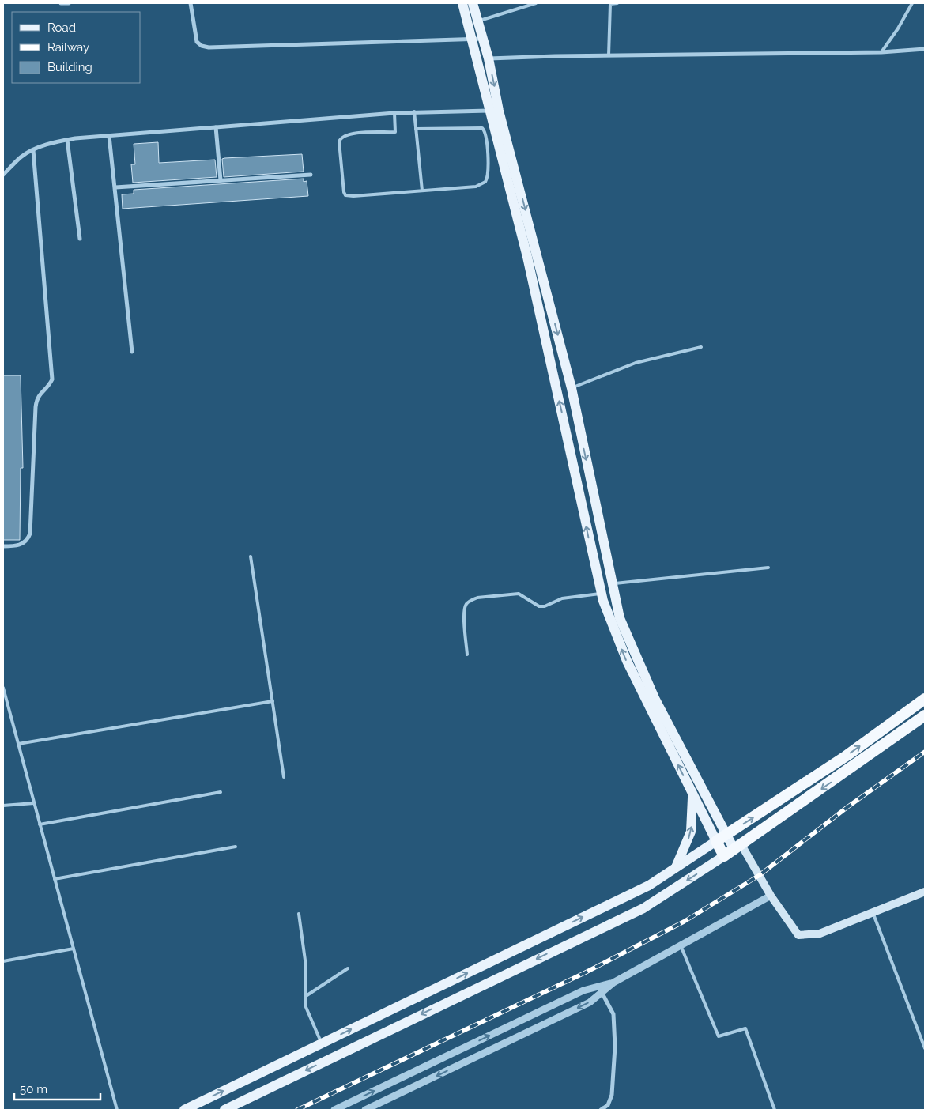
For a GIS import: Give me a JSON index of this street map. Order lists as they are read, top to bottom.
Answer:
{
  "legend": ["Road", "Railway", "Building"],
  "scale_bar": "50 m"
}
